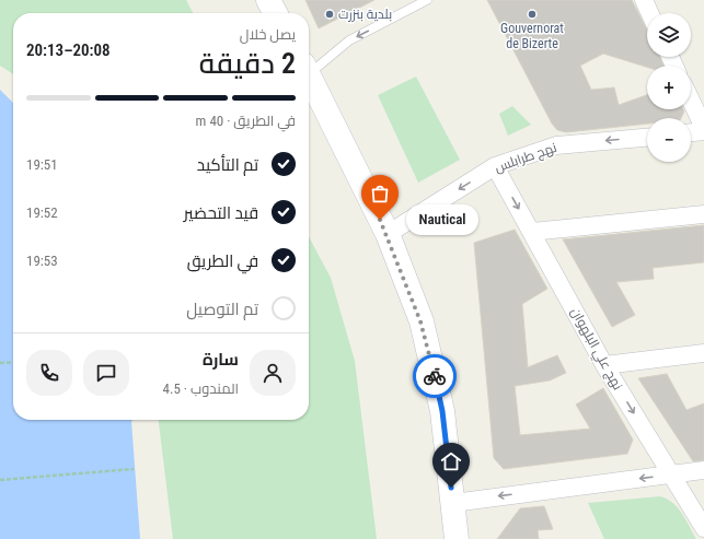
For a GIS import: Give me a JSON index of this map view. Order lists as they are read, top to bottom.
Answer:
{
  "streets": {
    "street": ["نهج طرابلس", "نهج علي البلهوان"]
  },
  "crossings": [
    ["نهج طرابلس", "نهج علي البلهوان"]
  ],
  "one_way": ["نهج علي البلهوان"],
  "places": ["بلدية بنزرت", "Gouvernorat de Bizerte", "Nautical"],
  "page": {
    "map_buttons": ["+", "−"],
    "heading": ["2 دقيقة", "يصل خلال", "20:08–20:13"],
    "panel": ["سارة", "المندوب · 4.5"],
    "bar": "في الطريق · 40 m",
    "list": [
      ["تم التأكيد", "19:51"],
      ["قيد التحضير", "19:52"],
      ["في الطريق", "19:53"],
      "تم التوصيل"
    ],
    "bubble": "Nautical"
  }
}
